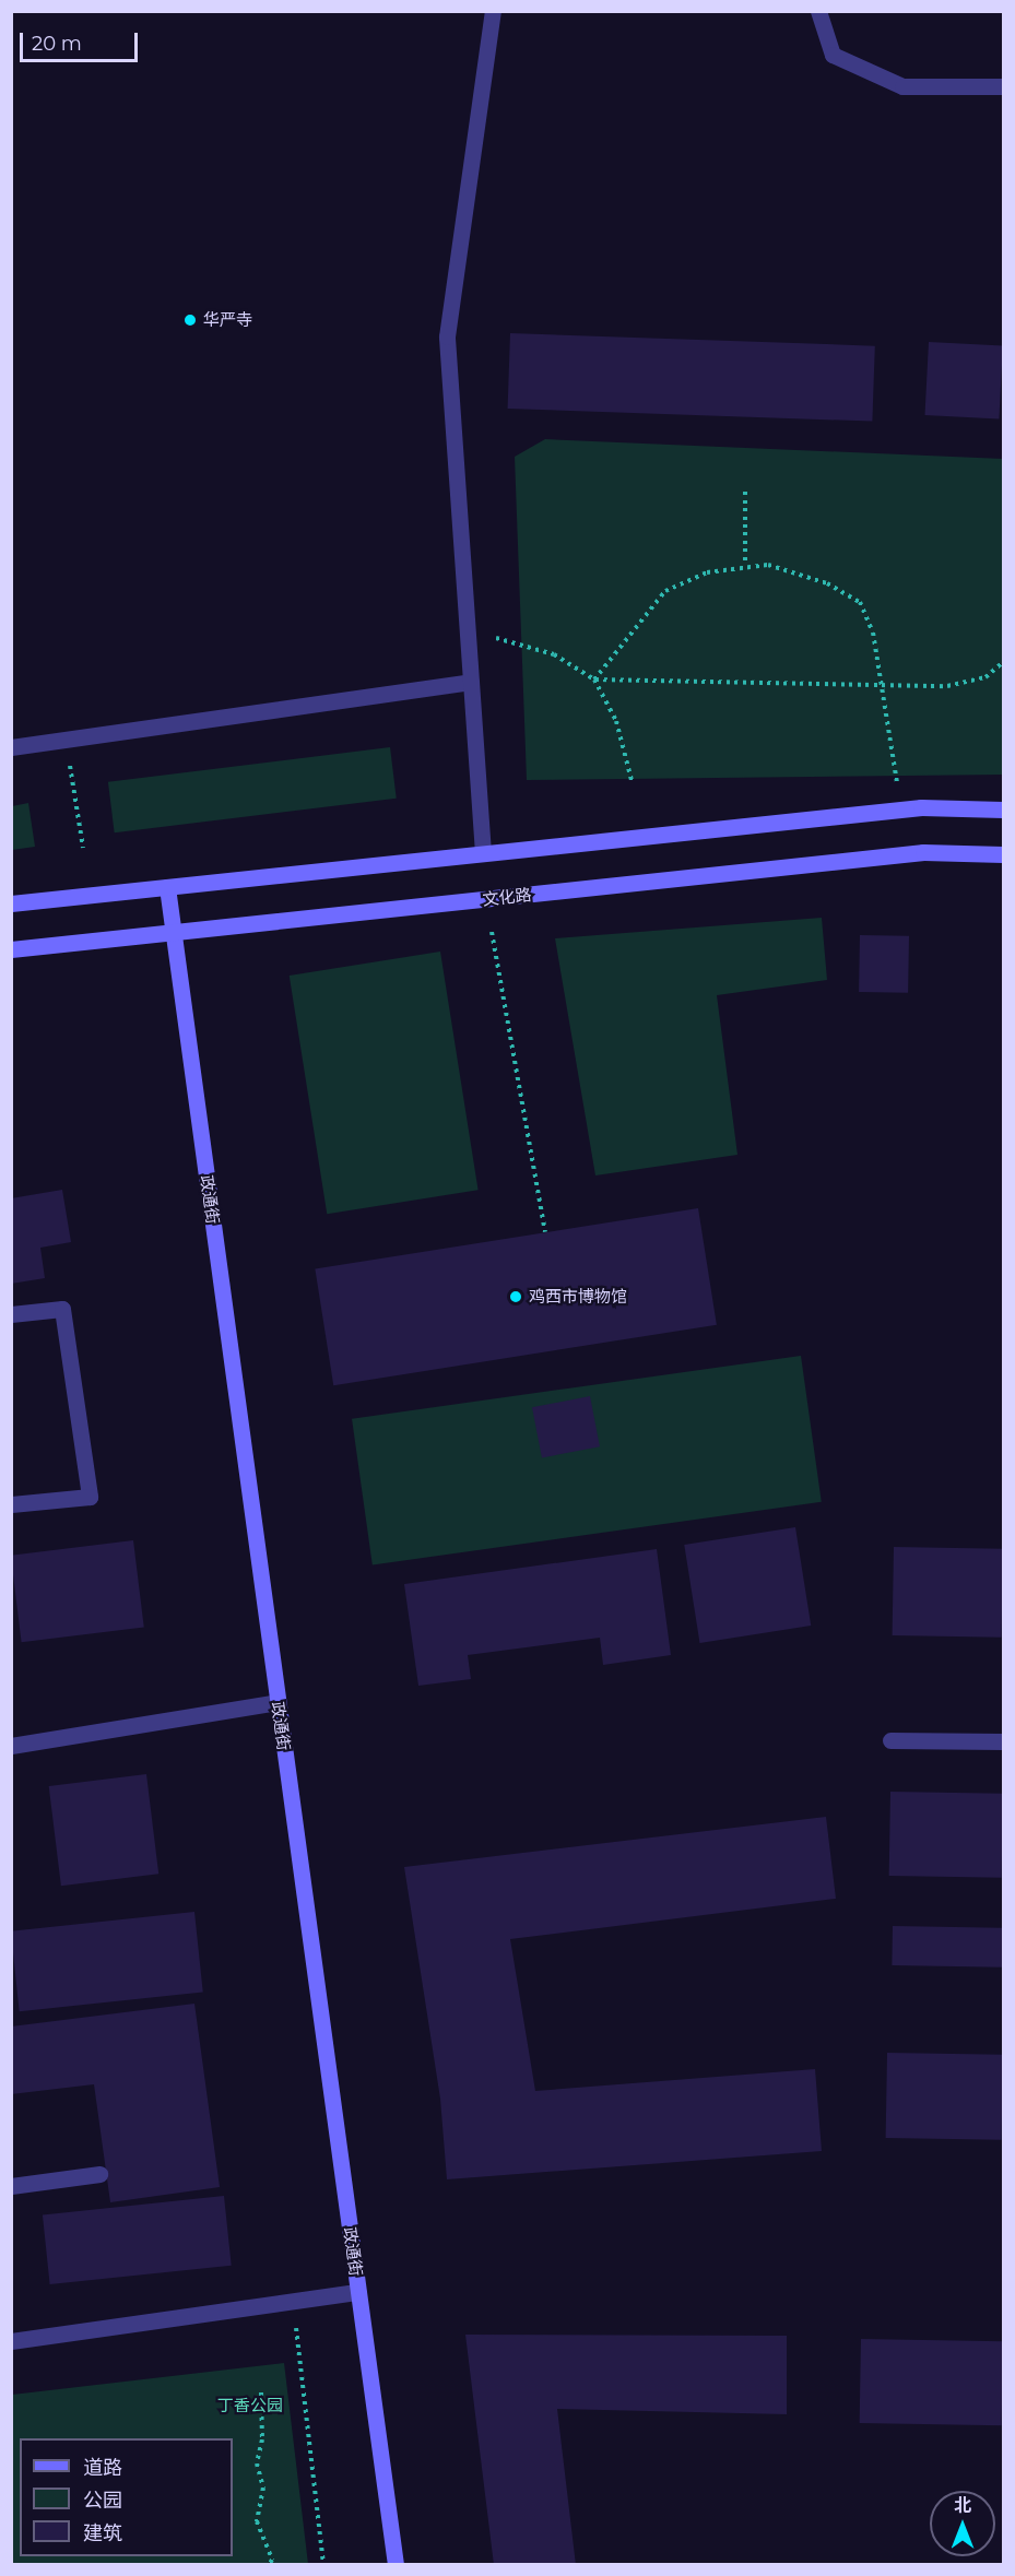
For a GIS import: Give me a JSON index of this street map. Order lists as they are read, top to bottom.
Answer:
{
  "streets": {
    "main road": ["文化路", "政通街"]
  },
  "crossings": [
    ["文化路", "政通街"]
  ],
  "parks": ["丁香公园"],
  "places": ["华严寺", "鸡西市博物馆"],
  "legend": ["道路", "公园", "建筑"],
  "scale_bar": "20 m",
  "north": "top"
}
